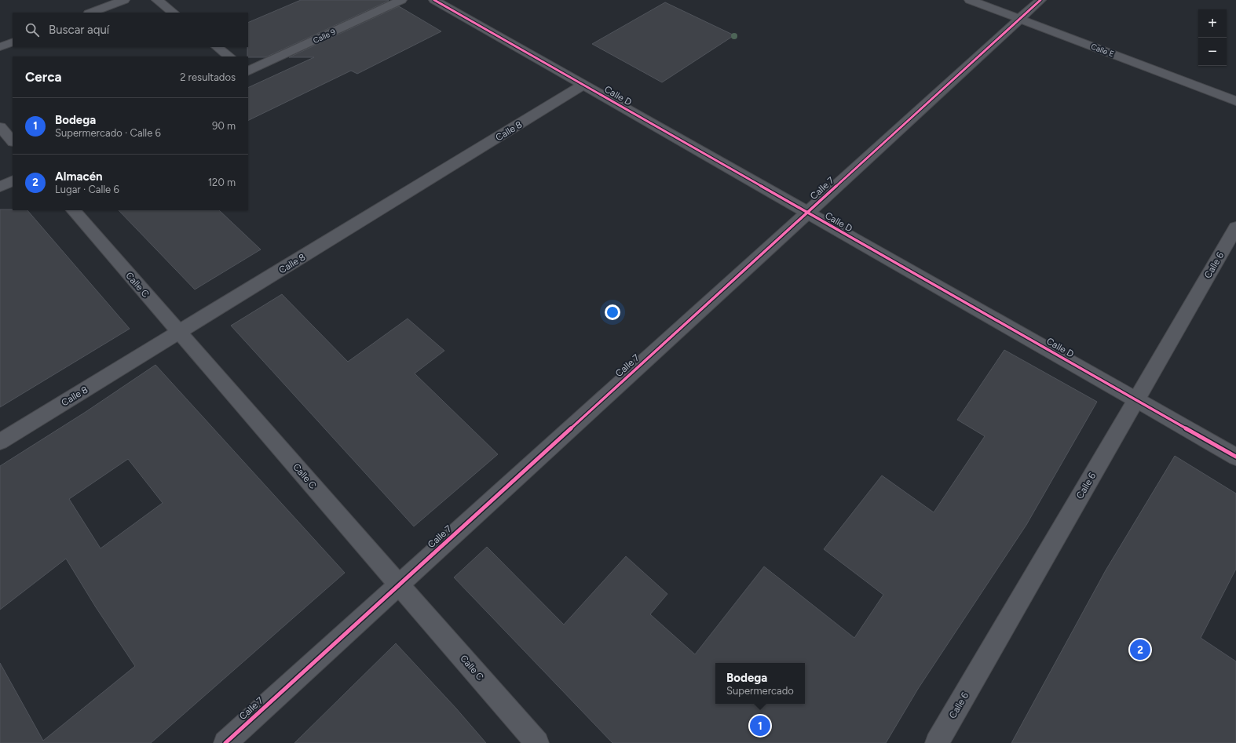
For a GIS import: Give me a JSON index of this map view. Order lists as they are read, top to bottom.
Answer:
{
  "streets": {
    "street": [
      "Calle 9",
      "Calle E",
      "Calle D",
      "Calle 8",
      "Calle 7",
      "Calle 6",
      "Calle C"
    ]
  },
  "crossings": [
    ["Calle E", "Calle 7"],
    ["Calle D", "Calle 8"],
    ["Calle D", "Calle 7"],
    ["Calle D", "Calle 6"],
    ["Calle 8", "Calle C"],
    ["Calle 7", "Calle C"]
  ],
  "page": {
    "map_buttons": ["+", "−"],
    "search": "Buscar aquí",
    "heading": ["Cerca", "2 resultados"],
    "list": [
      {
        "mark": "1",
        "name": "Bodega",
        "note": "Supermercado · Calle 6",
        "value": "90 m"
      },
      {
        "mark": "2",
        "name": "Almacén",
        "note": "Lugar · Calle 6",
        "value": "120 m"
      }
    ],
    "pins": ["2", "1"],
    "popup": ["Bodega", "Supermercado"]
  }
}
